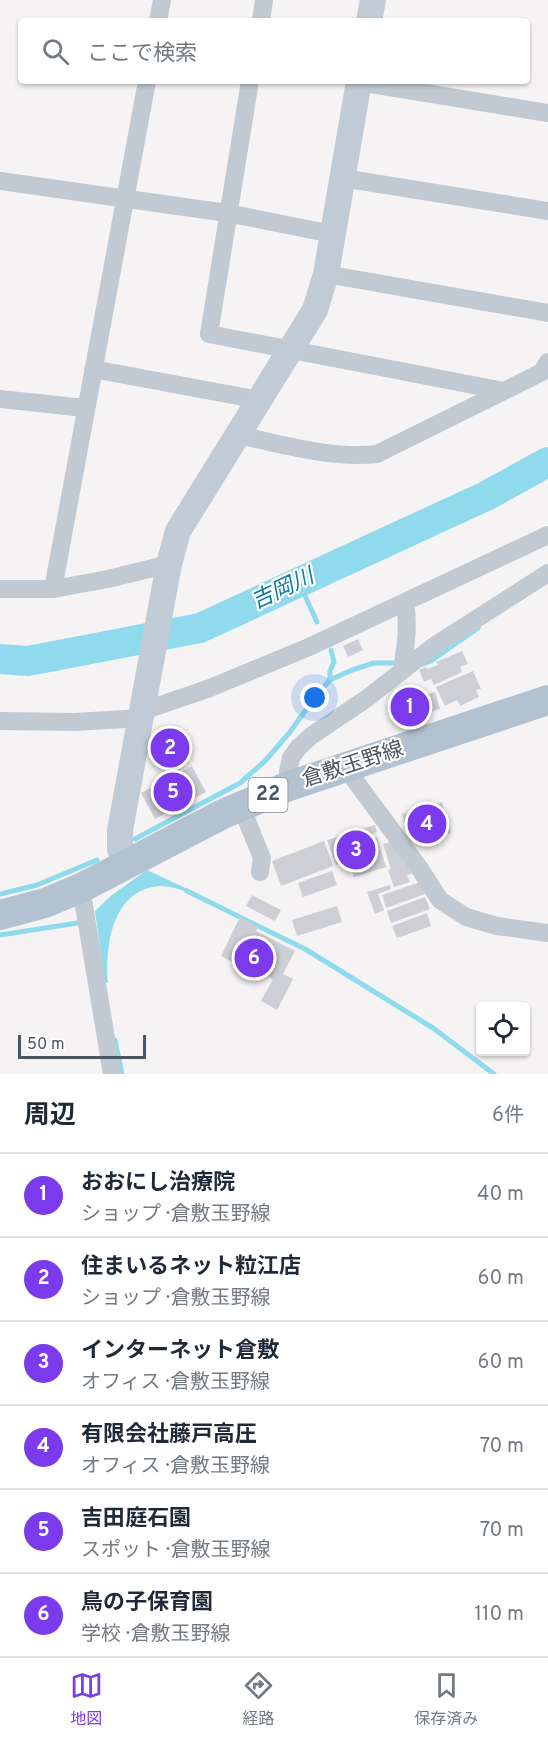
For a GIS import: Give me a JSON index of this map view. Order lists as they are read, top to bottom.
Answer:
{
  "streets": {
    "main road": ["倉敷玉野線", "22"]
  },
  "water": ["吉岡川"],
  "scale_bar": "50 m",
  "page": {
    "search": "ここで検索",
    "pins": [
      "1",
      "2",
      "5",
      "4",
      "3",
      "6"
    ],
    "scale": "50 m",
    "heading": ["周辺", "6件"],
    "list": [
      {
        "mark": "1",
        "name": "おおにし治療院",
        "note": "ショップ · 倉敷玉野線",
        "value": "40 m"
      },
      {
        "mark": "2",
        "name": "住まいるネット粒江店",
        "note": "ショップ · 倉敷玉野線",
        "value": "60 m"
      },
      {
        "mark": "3",
        "name": "インターネット倉敷",
        "note": "オフィス · 倉敷玉野線",
        "value": "60 m"
      },
      {
        "mark": "4",
        "name": "有限会社藤戸高圧",
        "note": "オフィス · 倉敷玉野線",
        "value": "70 m"
      },
      {
        "mark": "5",
        "name": "吉田庭石園",
        "note": "スポット · 倉敷玉野線",
        "value": "70 m"
      },
      {
        "mark": "6",
        "name": "鳥の子保育園",
        "note": "学校 · 倉敷玉野線",
        "value": "110 m"
      }
    ],
    "nav": ["地図", "経路", "保存済み"]
  }
}
